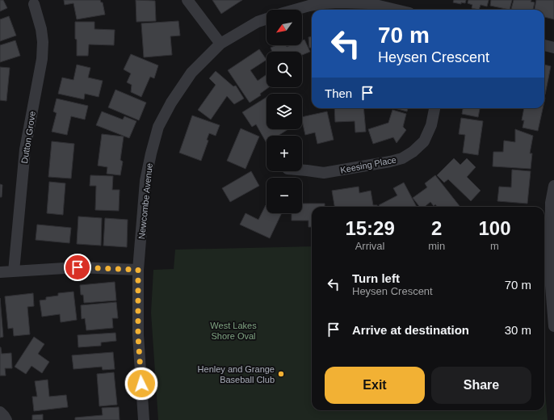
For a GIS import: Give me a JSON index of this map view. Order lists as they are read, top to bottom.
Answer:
{
  "streets": {
    "street": ["Dutton Grove", "Keesing Place", "Newcombe Avenue"]
  },
  "parks": ["West Lakes Shore Oval"],
  "places": ["Henley and Grange Baseball Club"],
  "north": "bottom left",
  "page": {
    "map_buttons": ["+", "−"],
    "turn": ["70 m", "Heysen Crescent"],
    "then": "Then",
    "eta": [
      "15:29",
      "Arrival",
      "2",
      "min",
      "100",
      "m"
    ],
    "list": [
      {
        "name": "Turn left",
        "note": "Heysen Crescent",
        "value": "70 m"
      },
      {
        "name": "Arrive at destination",
        "value": "30 m"
      }
    ],
    "buttons": ["Exit", "Share"]
  }
}
